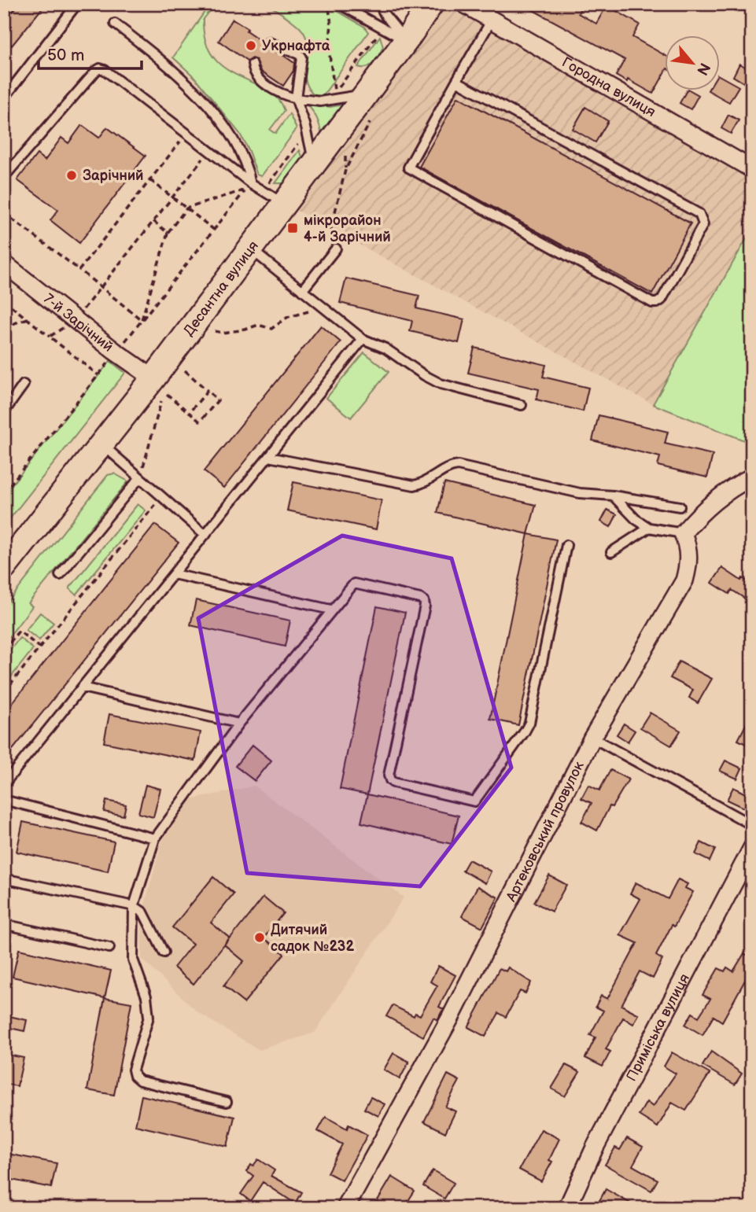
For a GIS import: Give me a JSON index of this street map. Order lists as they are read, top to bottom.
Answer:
{
  "streets": {
    "main road": ["Десантна вулиця"],
    "street": [
      "Городна вулиця",
      "7-й Зарічний",
      "Артековський провулок",
      "Приміська вулиця"
    ]
  },
  "crossings": [
    ["Десантна вулиця", "7-й Зарічний"]
  ],
  "places": {
    "other": ["Укрнафта", "Зарічний", "Дитячий садок №232"],
    "transit": ["мікрорайон 4-й Зарічний"]
  },
  "scale_bar": "50 m",
  "north": "bottom right"
}
